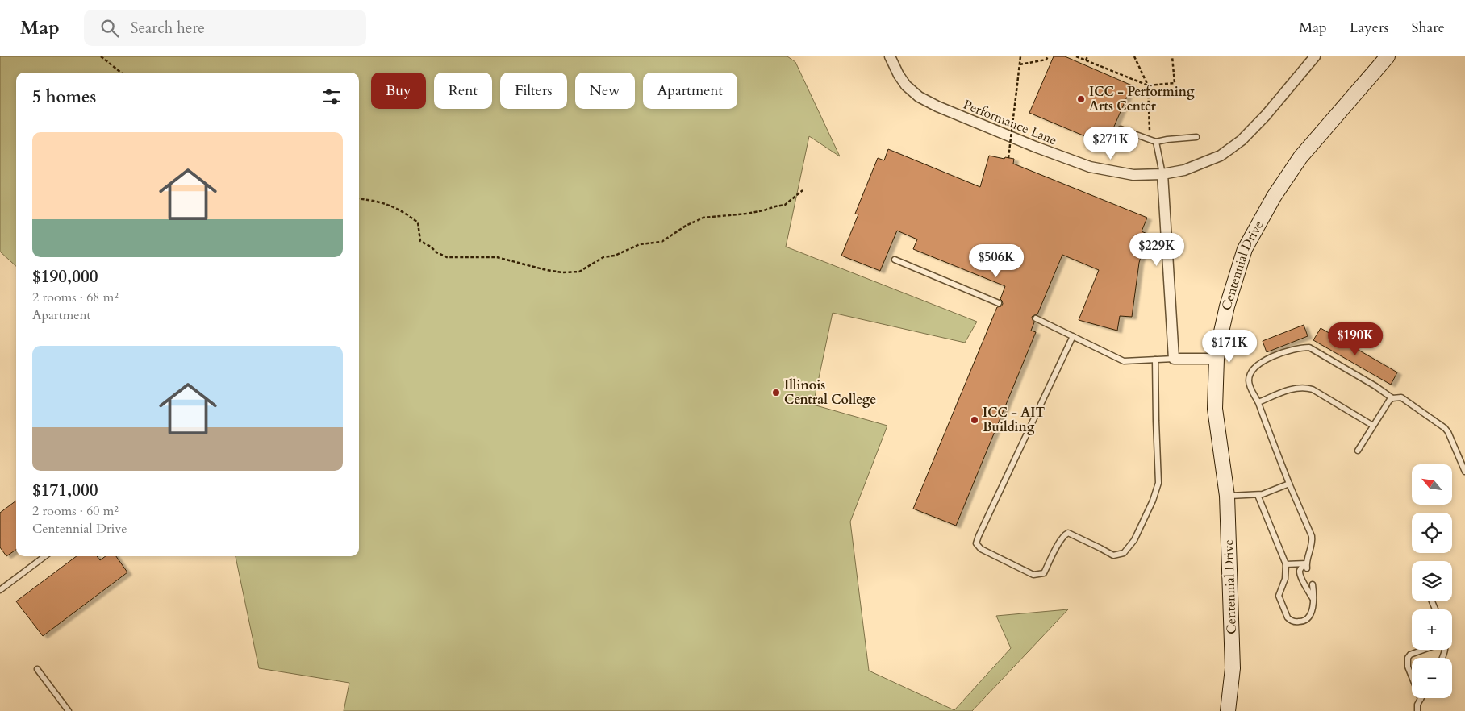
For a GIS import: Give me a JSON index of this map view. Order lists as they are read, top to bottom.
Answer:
{
  "streets": {
    "main road": ["Centennial Drive"],
    "street": ["Performance Lane"]
  },
  "places": ["ICC - Performing Arts Center", "Illinois Central College", "ICC - AIT Building"],
  "north": "top left",
  "page": {
    "header": "Map",
    "search": "Search here",
    "nav": ["Map", "Layers", "Share"],
    "chip": [
      "Buy",
      "Rent",
      "Filters",
      "New",
      "Apartment"
    ],
    "heading": "5 homes",
    "list": [
      {
        "name": "$190,000",
        "note": "2 rooms · 68 m² · Apartment"
      },
      {
        "name": "$171,000",
        "note": "2 rooms · 60 m² · Centennial Drive"
      }
    ],
    "price": [
      "$271K",
      "$229K",
      "$506K",
      "$190K",
      "$171K"
    ],
    "map_buttons": ["+", "−"]
  }
}
